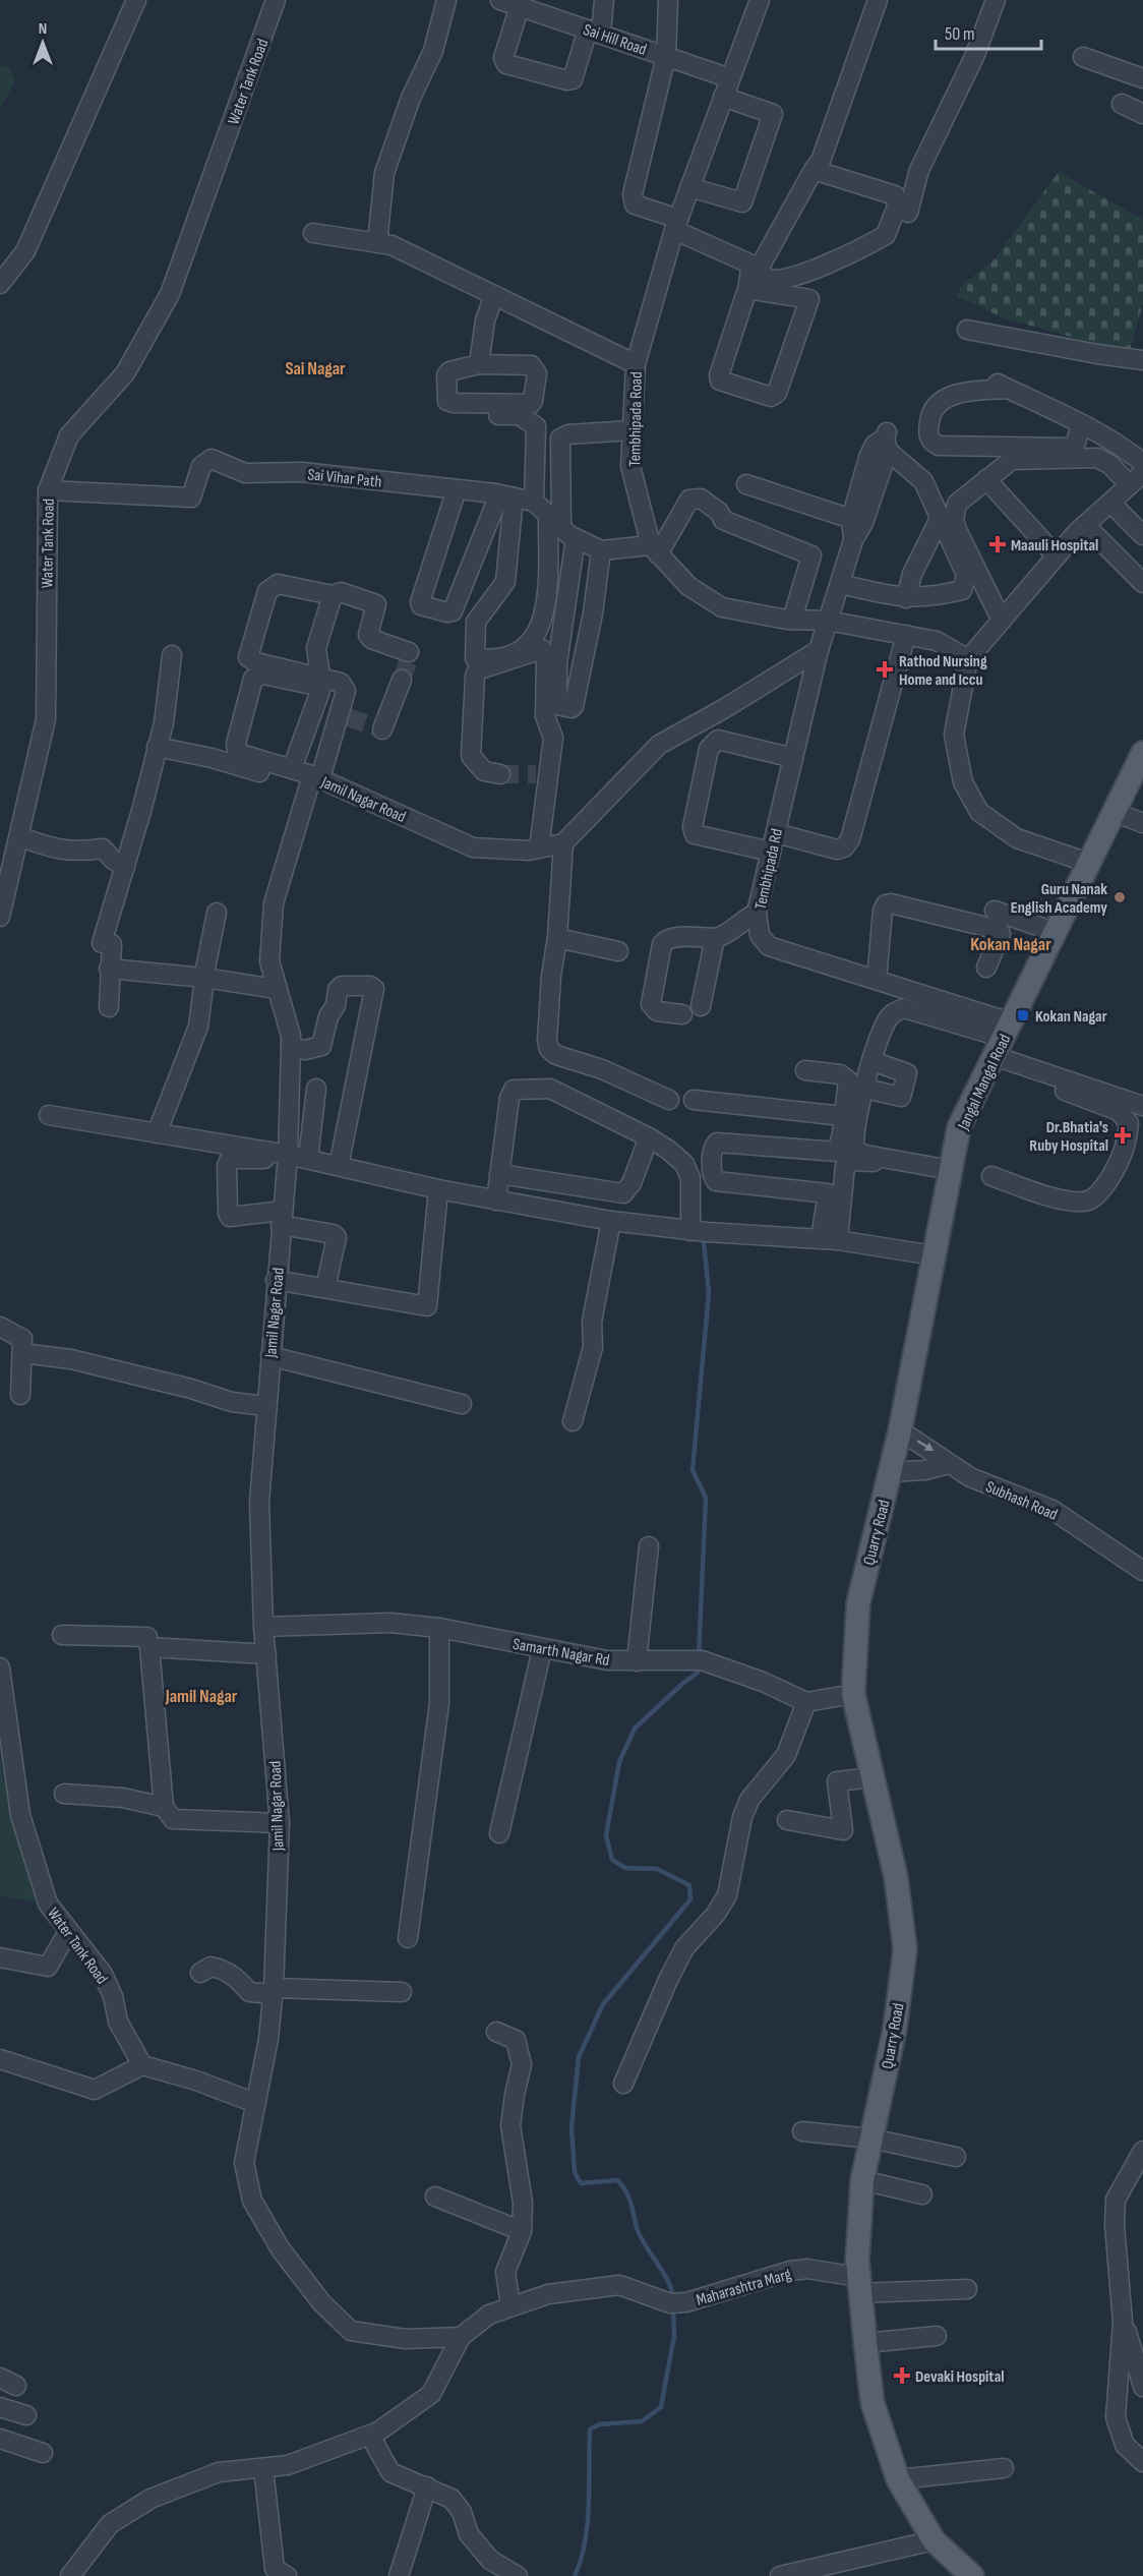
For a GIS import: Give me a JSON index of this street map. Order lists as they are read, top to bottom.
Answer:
{
  "streets": {
    "main road": ["Jangal Mangal Road", "Quarry Road"],
    "street": [
      "Sai Hill Road",
      "Water Tank Road",
      "Tembhipada Road",
      "Sai Vihar Path",
      "Jamil Nagar Road",
      "Tembhipada Rd",
      "Subhash Road",
      "Samarth Nagar Rd",
      "Maharashtra Marg"
    ]
  },
  "crossings": [
    ["Sai Hill Road", "Tembhipada Road"],
    ["Water Tank Road", "Sai Vihar Path"],
    ["Jamil Nagar Road", "Samarth Nagar Rd"],
    ["Jamil Nagar Road", "Maharashtra Marg"],
    ["Tembhipada Rd", "Jangal Mangal Road"],
    ["Jangal Mangal Road", "Subhash Road"],
    ["Jangal Mangal Road", "Quarry Road"],
    ["Quarry Road", "Maharashtra Marg"]
  ],
  "districts": ["Sai Nagar", "Kokan Nagar", "Jamil Nagar"],
  "places": {
    "health": [
      "Maauli Hospital",
      "Rathod Nursing Home and Iccu",
      "Dr.Bhatia's Ruby Hospital",
      "Devaki Hospital"
    ],
    "other": ["Guru Nanak English Academy"],
    "transit": ["Kokan Nagar"]
  },
  "scale_bar": "50 m",
  "north": "top"
}
